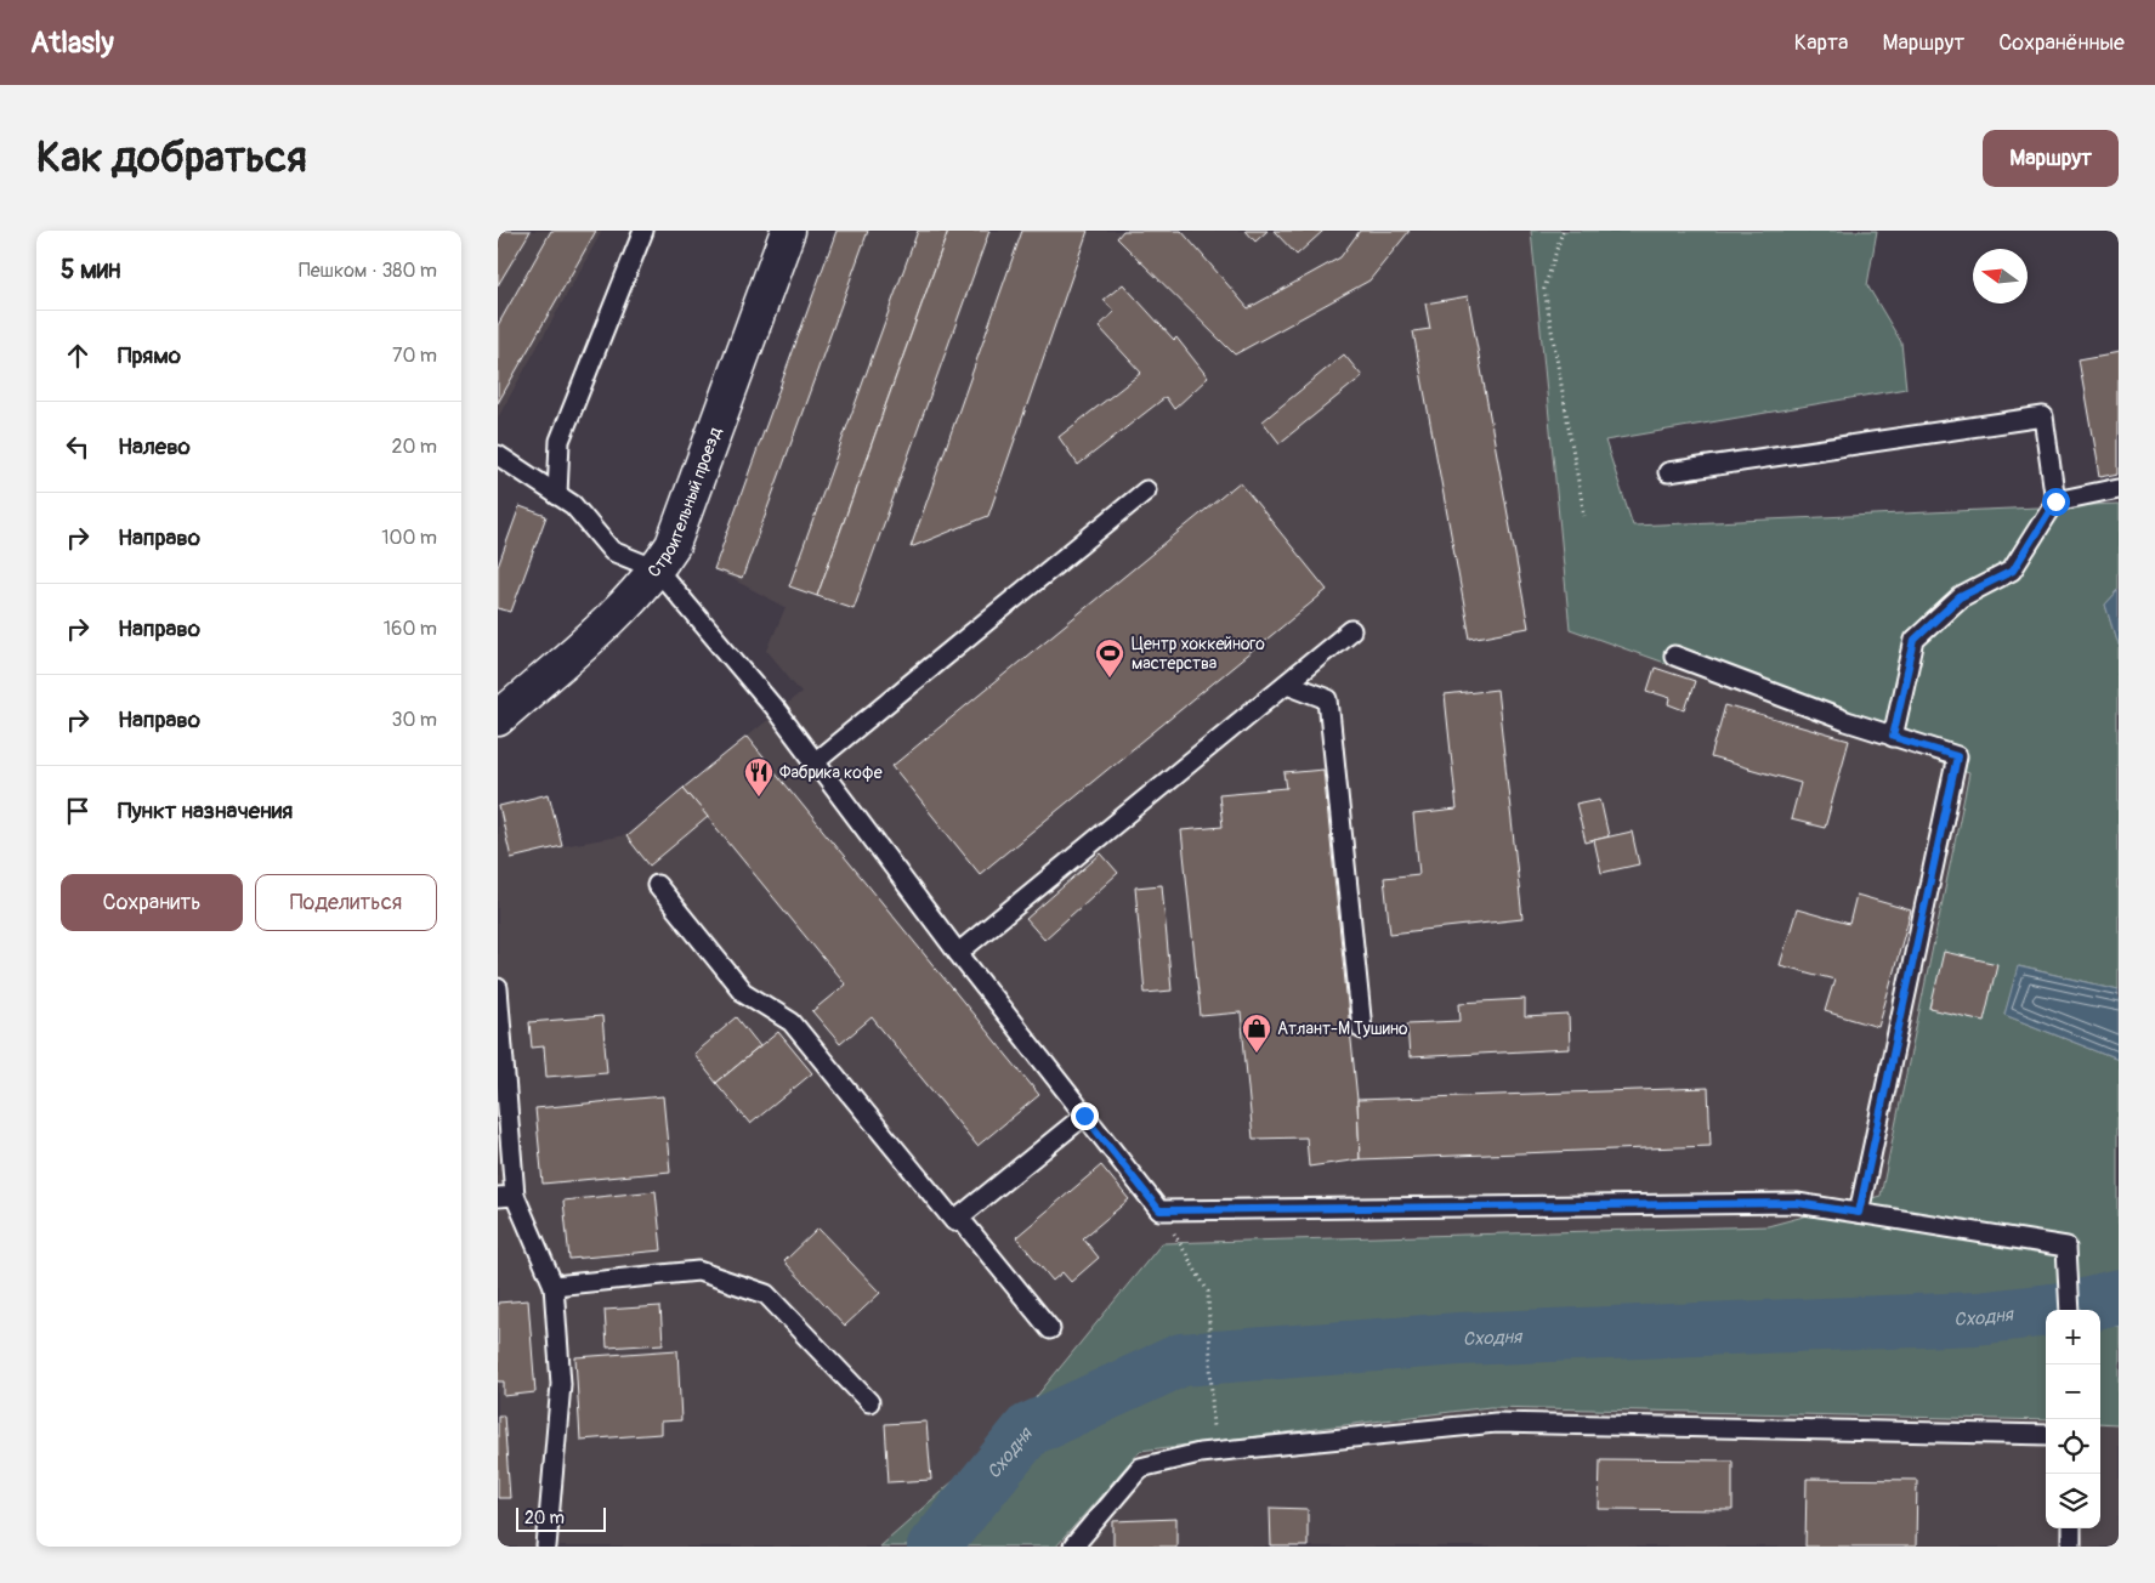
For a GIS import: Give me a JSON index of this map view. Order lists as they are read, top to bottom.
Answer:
{
  "streets": {
    "street": ["Строительный проезд"]
  },
  "water": ["Сходня"],
  "places": {
    "sports": ["Центр хоккейного мастерства"],
    "restaurant": ["Фабрика кофе"],
    "shop": ["Атлант-М Тушино"]
  },
  "scale_bar": "20 m",
  "north": "left",
  "page": {
    "header": "Atlasly",
    "nav": ["Карта", "Маршрут", "Сохранённые"],
    "buttons": [
      "Маршрут",
      ["Сохранить", "Поделиться"]
    ],
    "title": "Как добраться",
    "heading": ["5 мин", "Пешком · 380 m"],
    "list": [
      ["Прямо", "70 m"],
      ["Налево", "20 m"],
      ["Направо", "100 m"],
      ["Направо", "160 m"],
      ["Направо", "30 m"],
      "Пункт назначения"
    ],
    "map_buttons": ["+", "−"],
    "scale": "20 m"
  }
}
